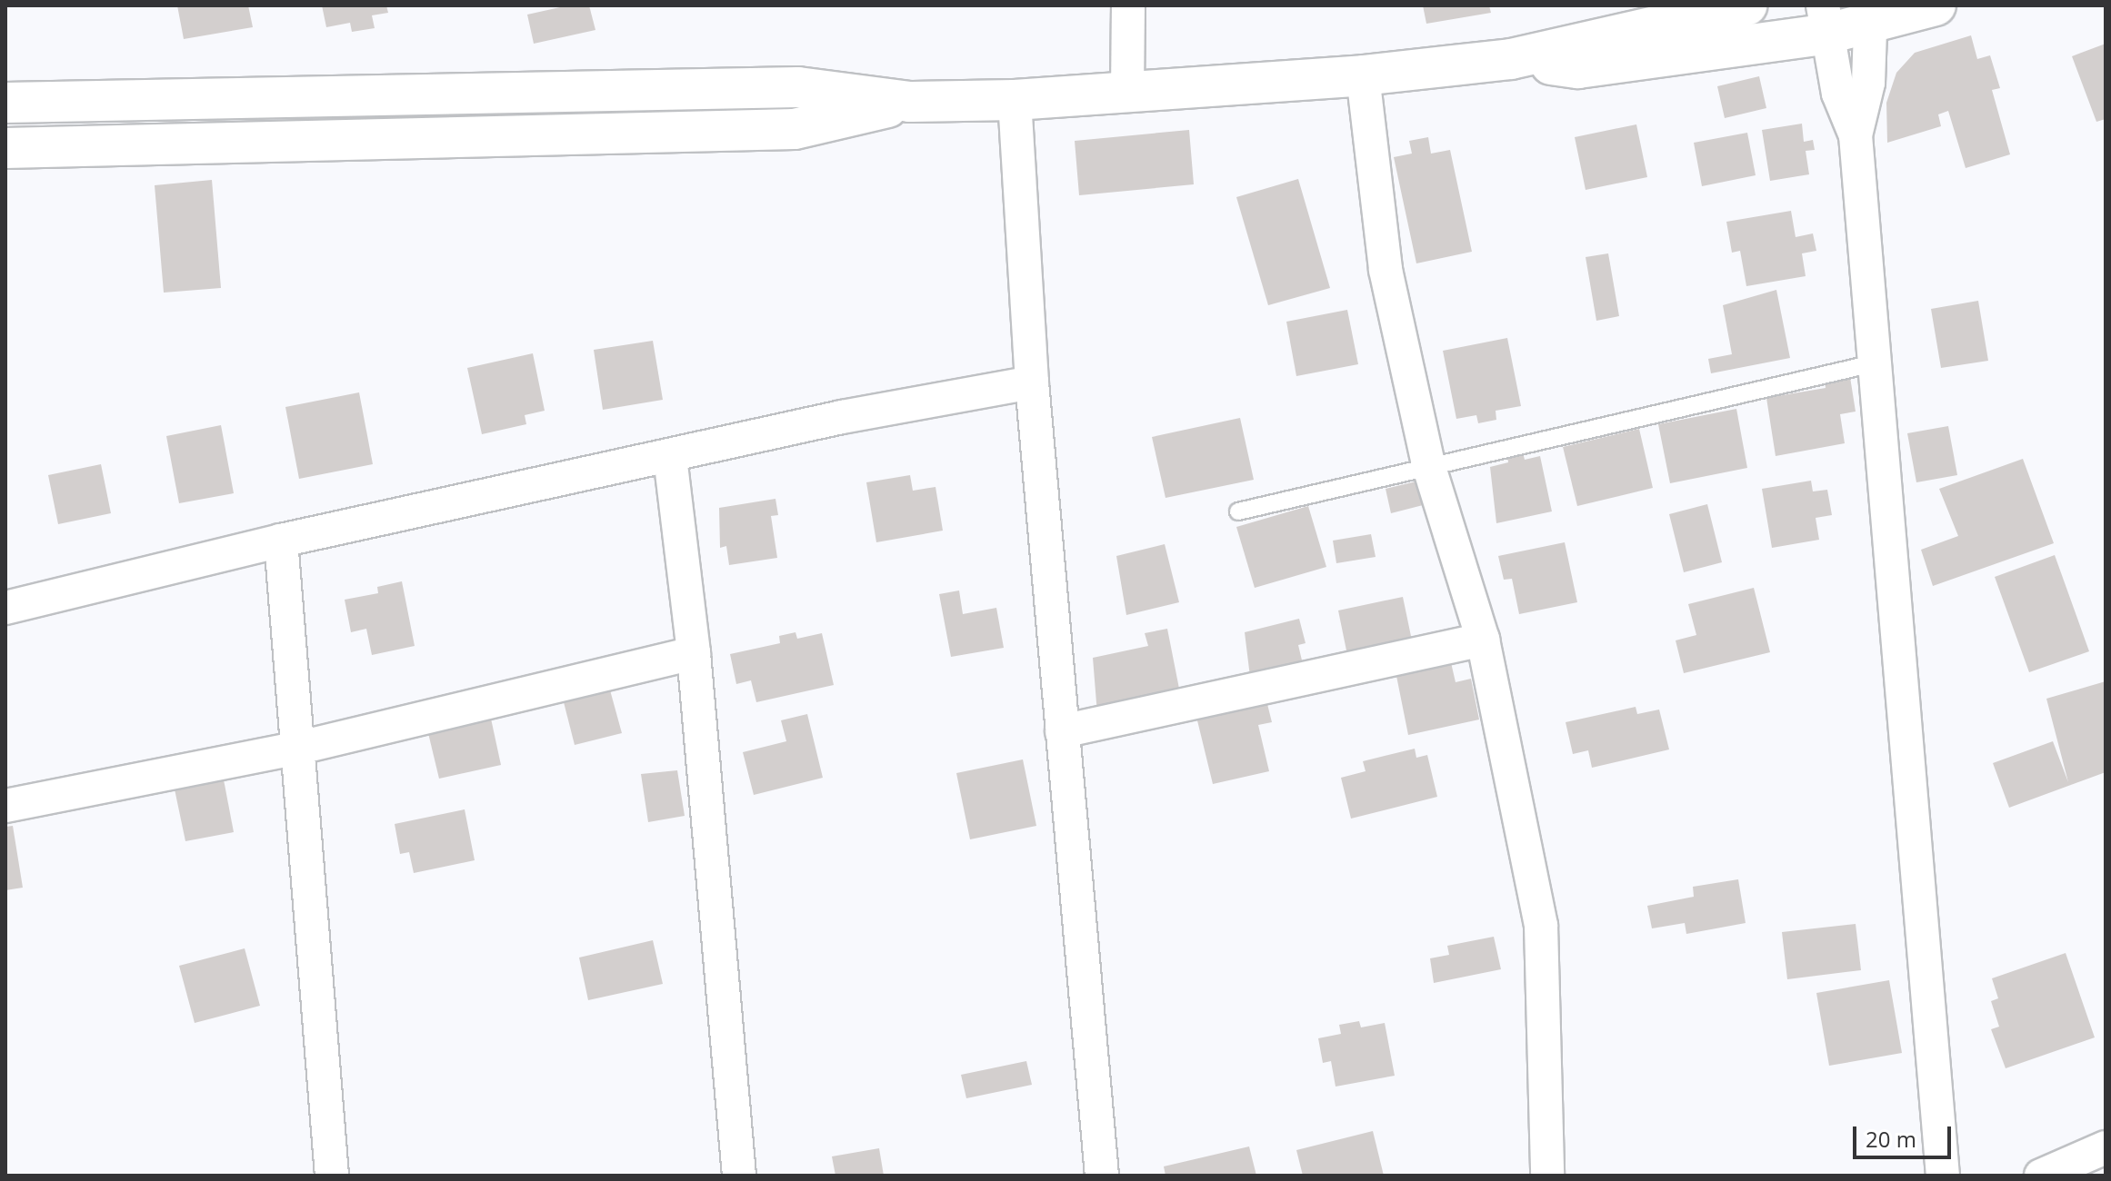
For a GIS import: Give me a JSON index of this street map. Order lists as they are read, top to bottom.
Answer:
{
  "scale_bar": "20 m"
}
